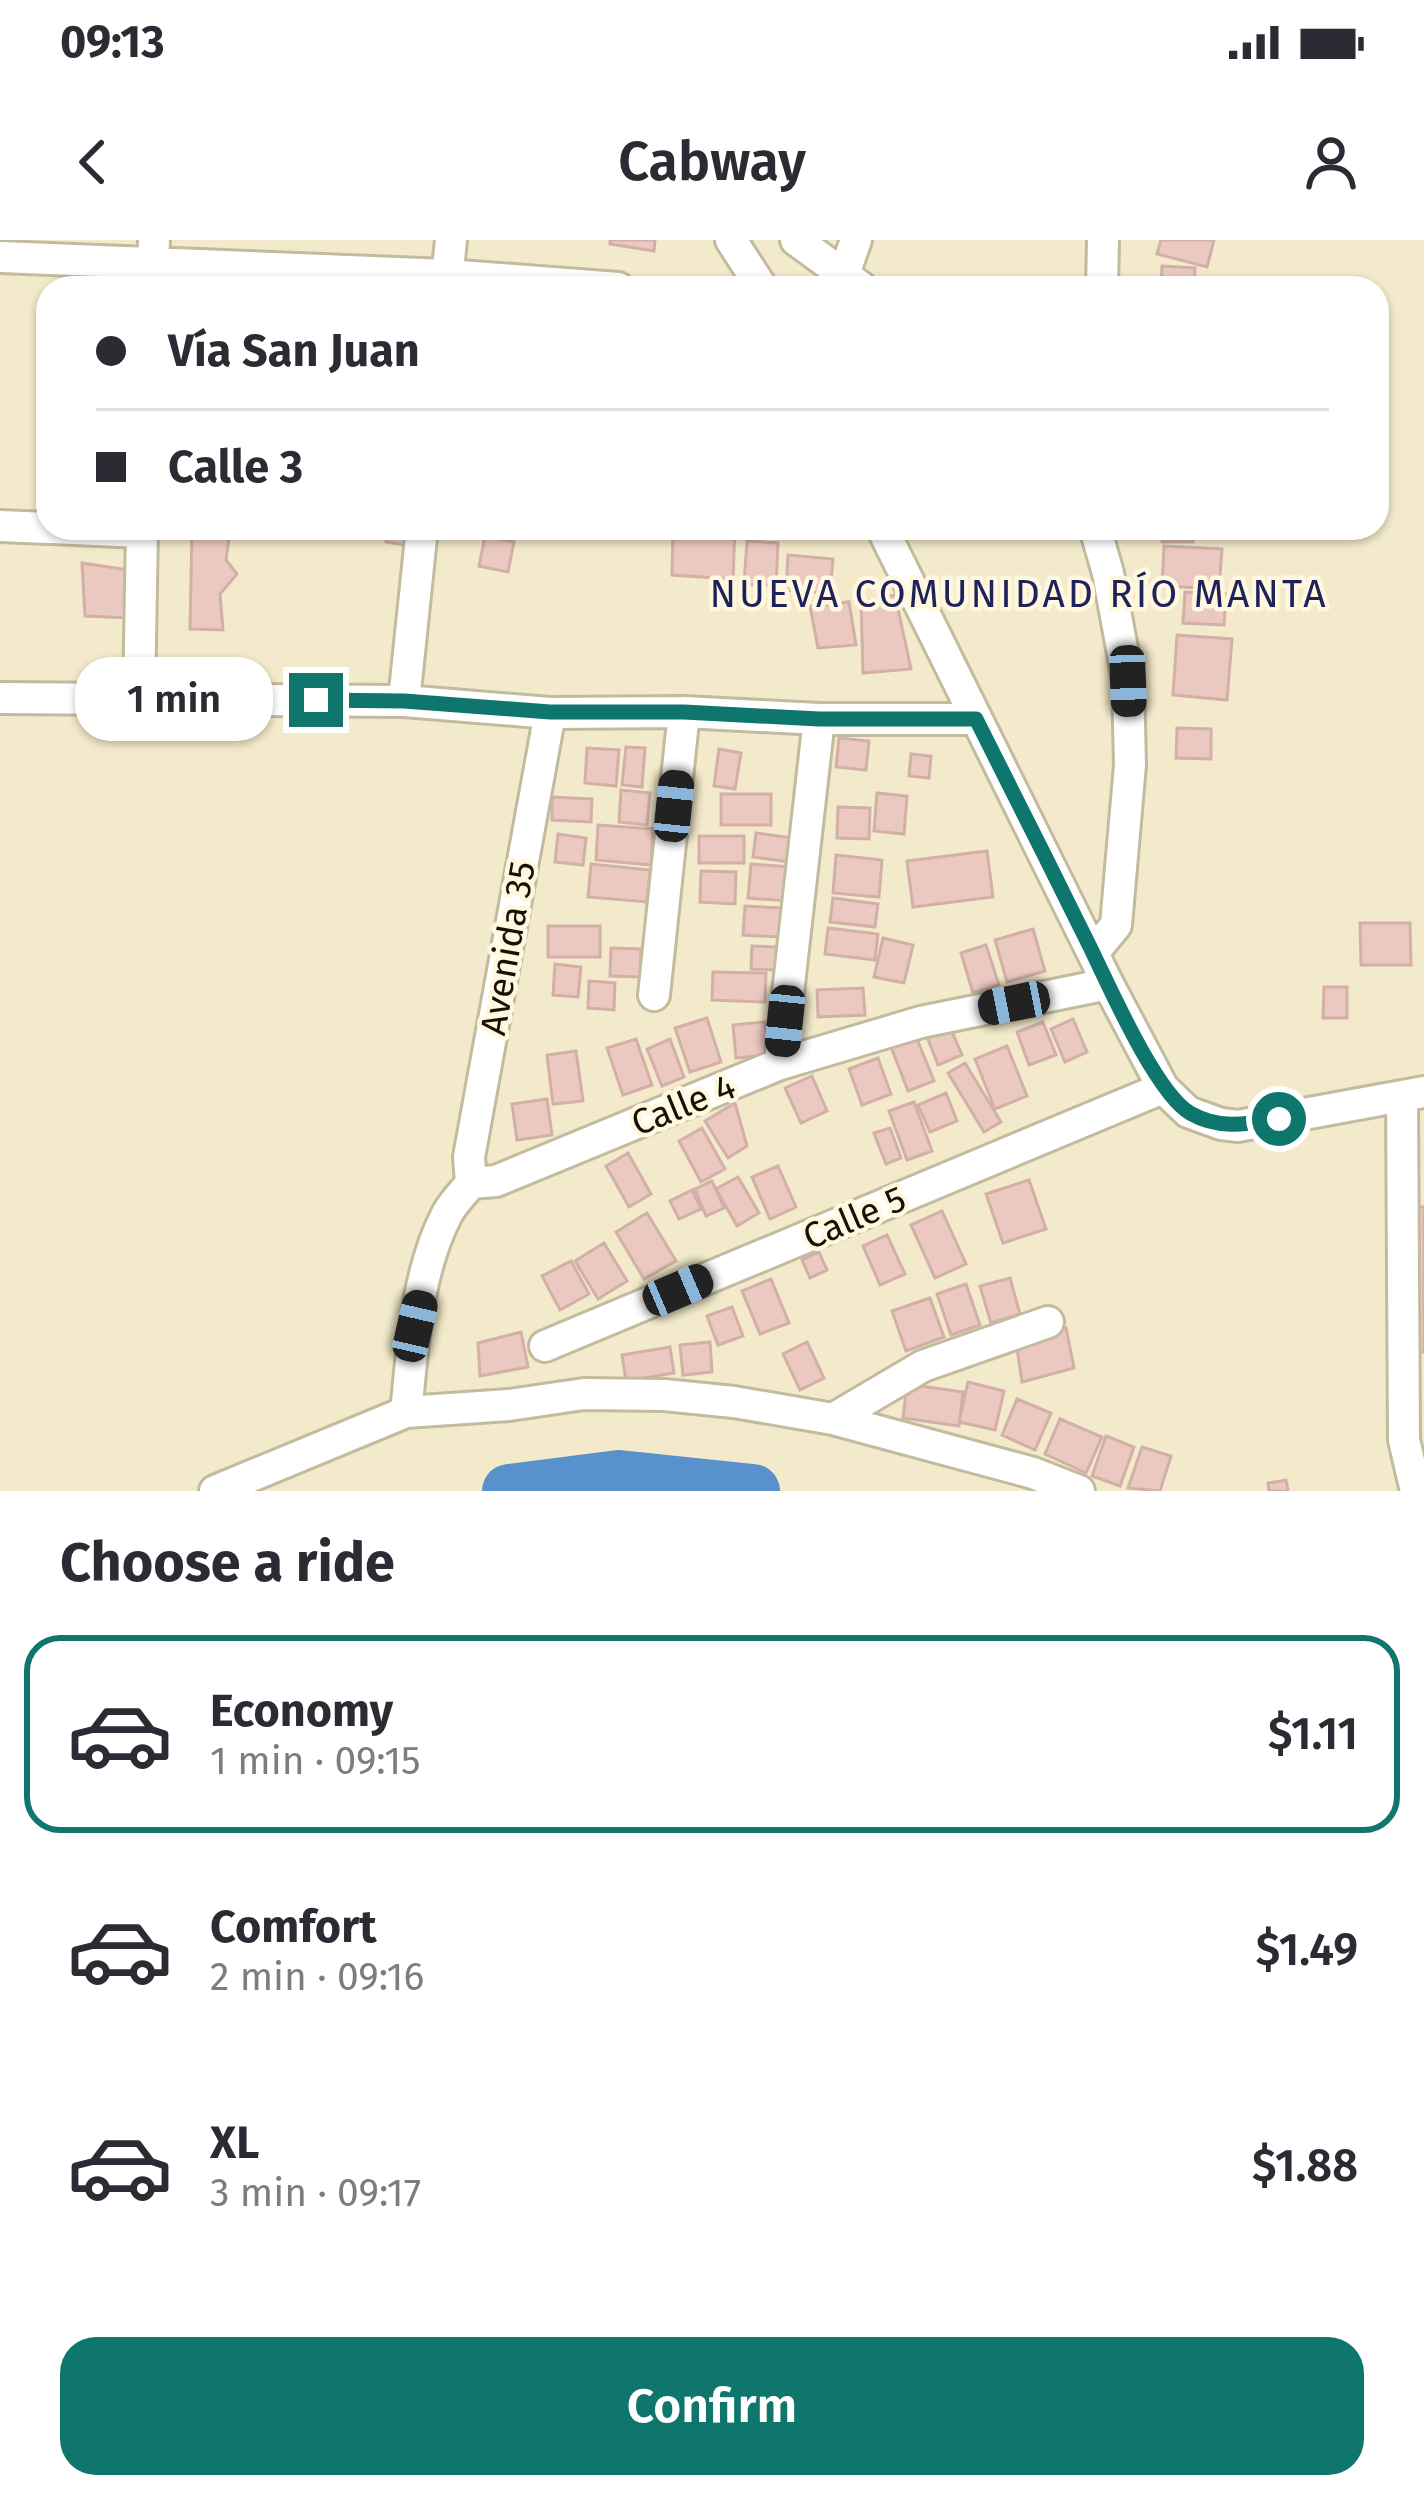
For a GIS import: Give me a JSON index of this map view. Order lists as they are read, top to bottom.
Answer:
{
  "streets": {
    "street": ["Avenida 35", "Calle 4", "Calle 5"]
  },
  "crossings": [
    ["Avenida 35", "Calle 4"]
  ],
  "districts": ["NUEVA COMUNIDAD RÍO MANTA"],
  "page": {
    "status": "09:13",
    "header": "Cabway",
    "banner": ["Vía San Juan", "Calle 3"],
    "bubble": "1 min",
    "heading": "Choose a ride",
    "list": [
      {
        "name": "Economy",
        "note": "1 min · 09:15",
        "value": "$1.11"
      },
      {
        "name": "Comfort",
        "note": "2 min · 09:16",
        "value": "$1.49"
      },
      {
        "name": "XL",
        "note": "3 min · 09:17",
        "value": "$1.88"
      }
    ],
    "buttons": "Confirm"
  }
}
